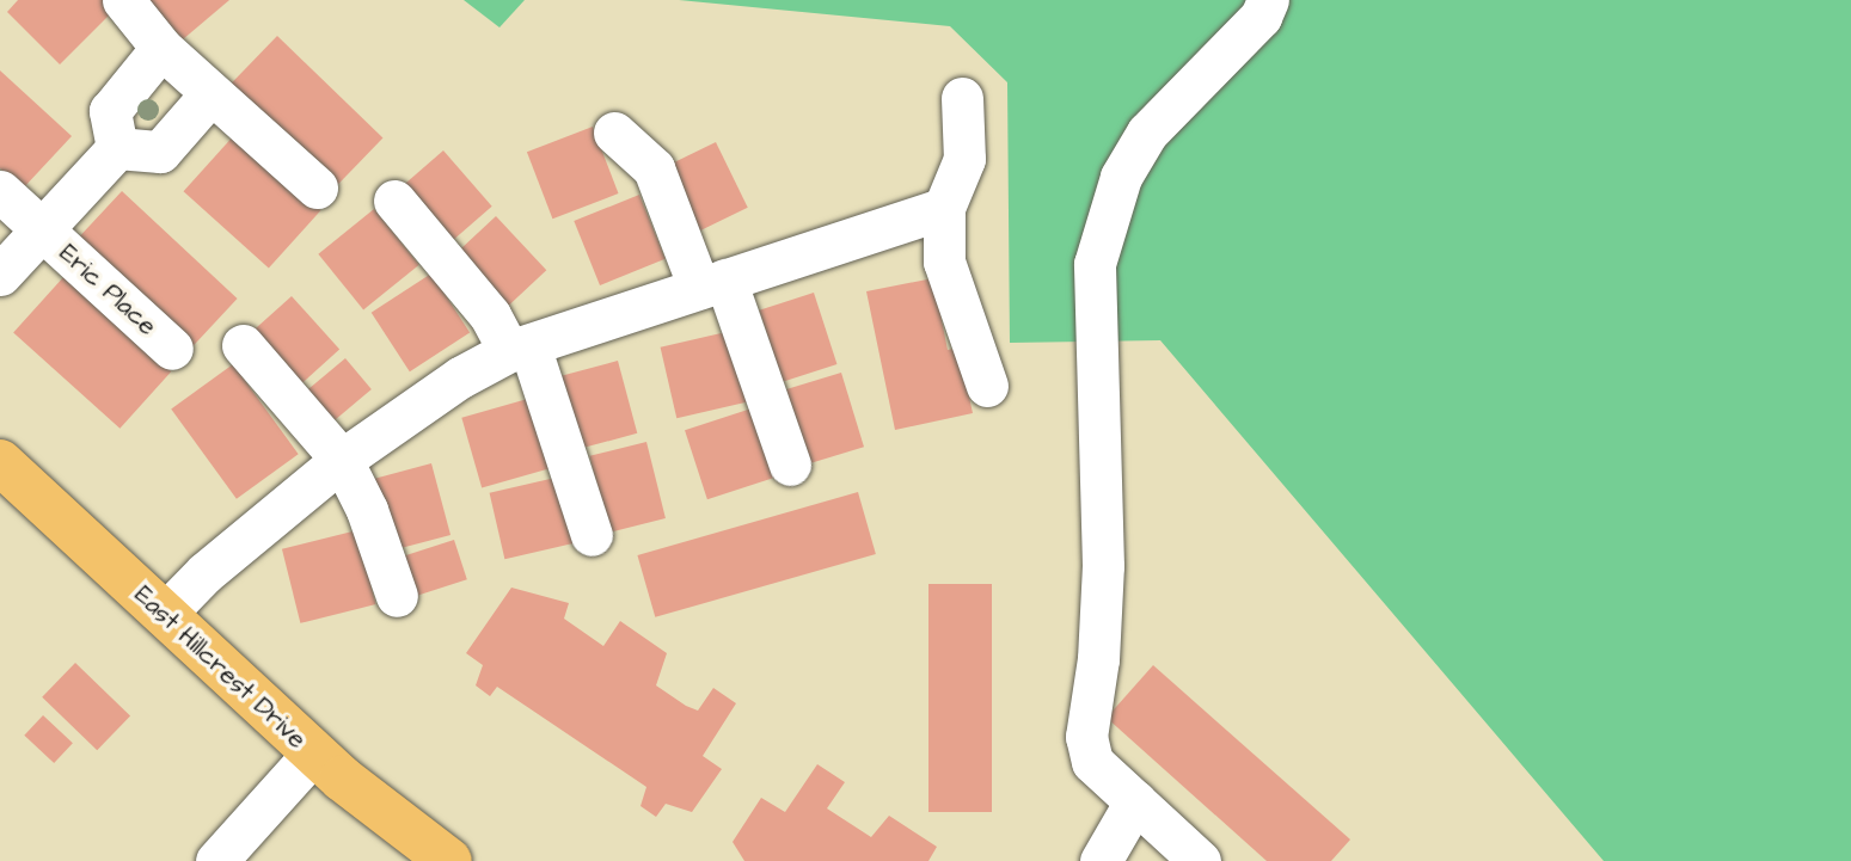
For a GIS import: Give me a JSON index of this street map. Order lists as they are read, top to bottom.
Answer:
{
  "streets": {
    "main road": ["East Hillcrest Drive"],
    "street": ["Eric Place"]
  }
}
